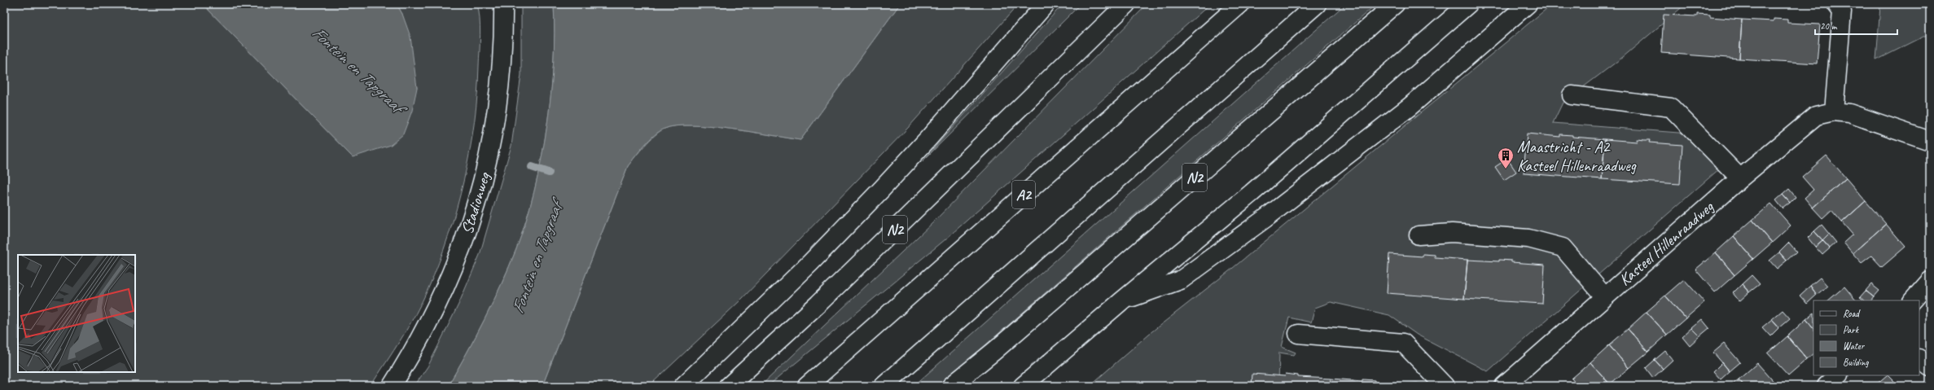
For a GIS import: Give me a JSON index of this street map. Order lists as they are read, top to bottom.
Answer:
{
  "streets": {
    "main road": [
      "N2",
      "A2",
      "Stadionweg",
      "Kasteel Hillenraadweg"
    ]
  },
  "water": ["Fontein en Tapgraaf"],
  "places": {
    "building": ["Maastricht - A2 Kasteel Hillenraadweg"]
  },
  "legend": [
    "Road",
    "Park",
    "Water",
    "Building"
  ],
  "scale_bar": "20 m"
}
